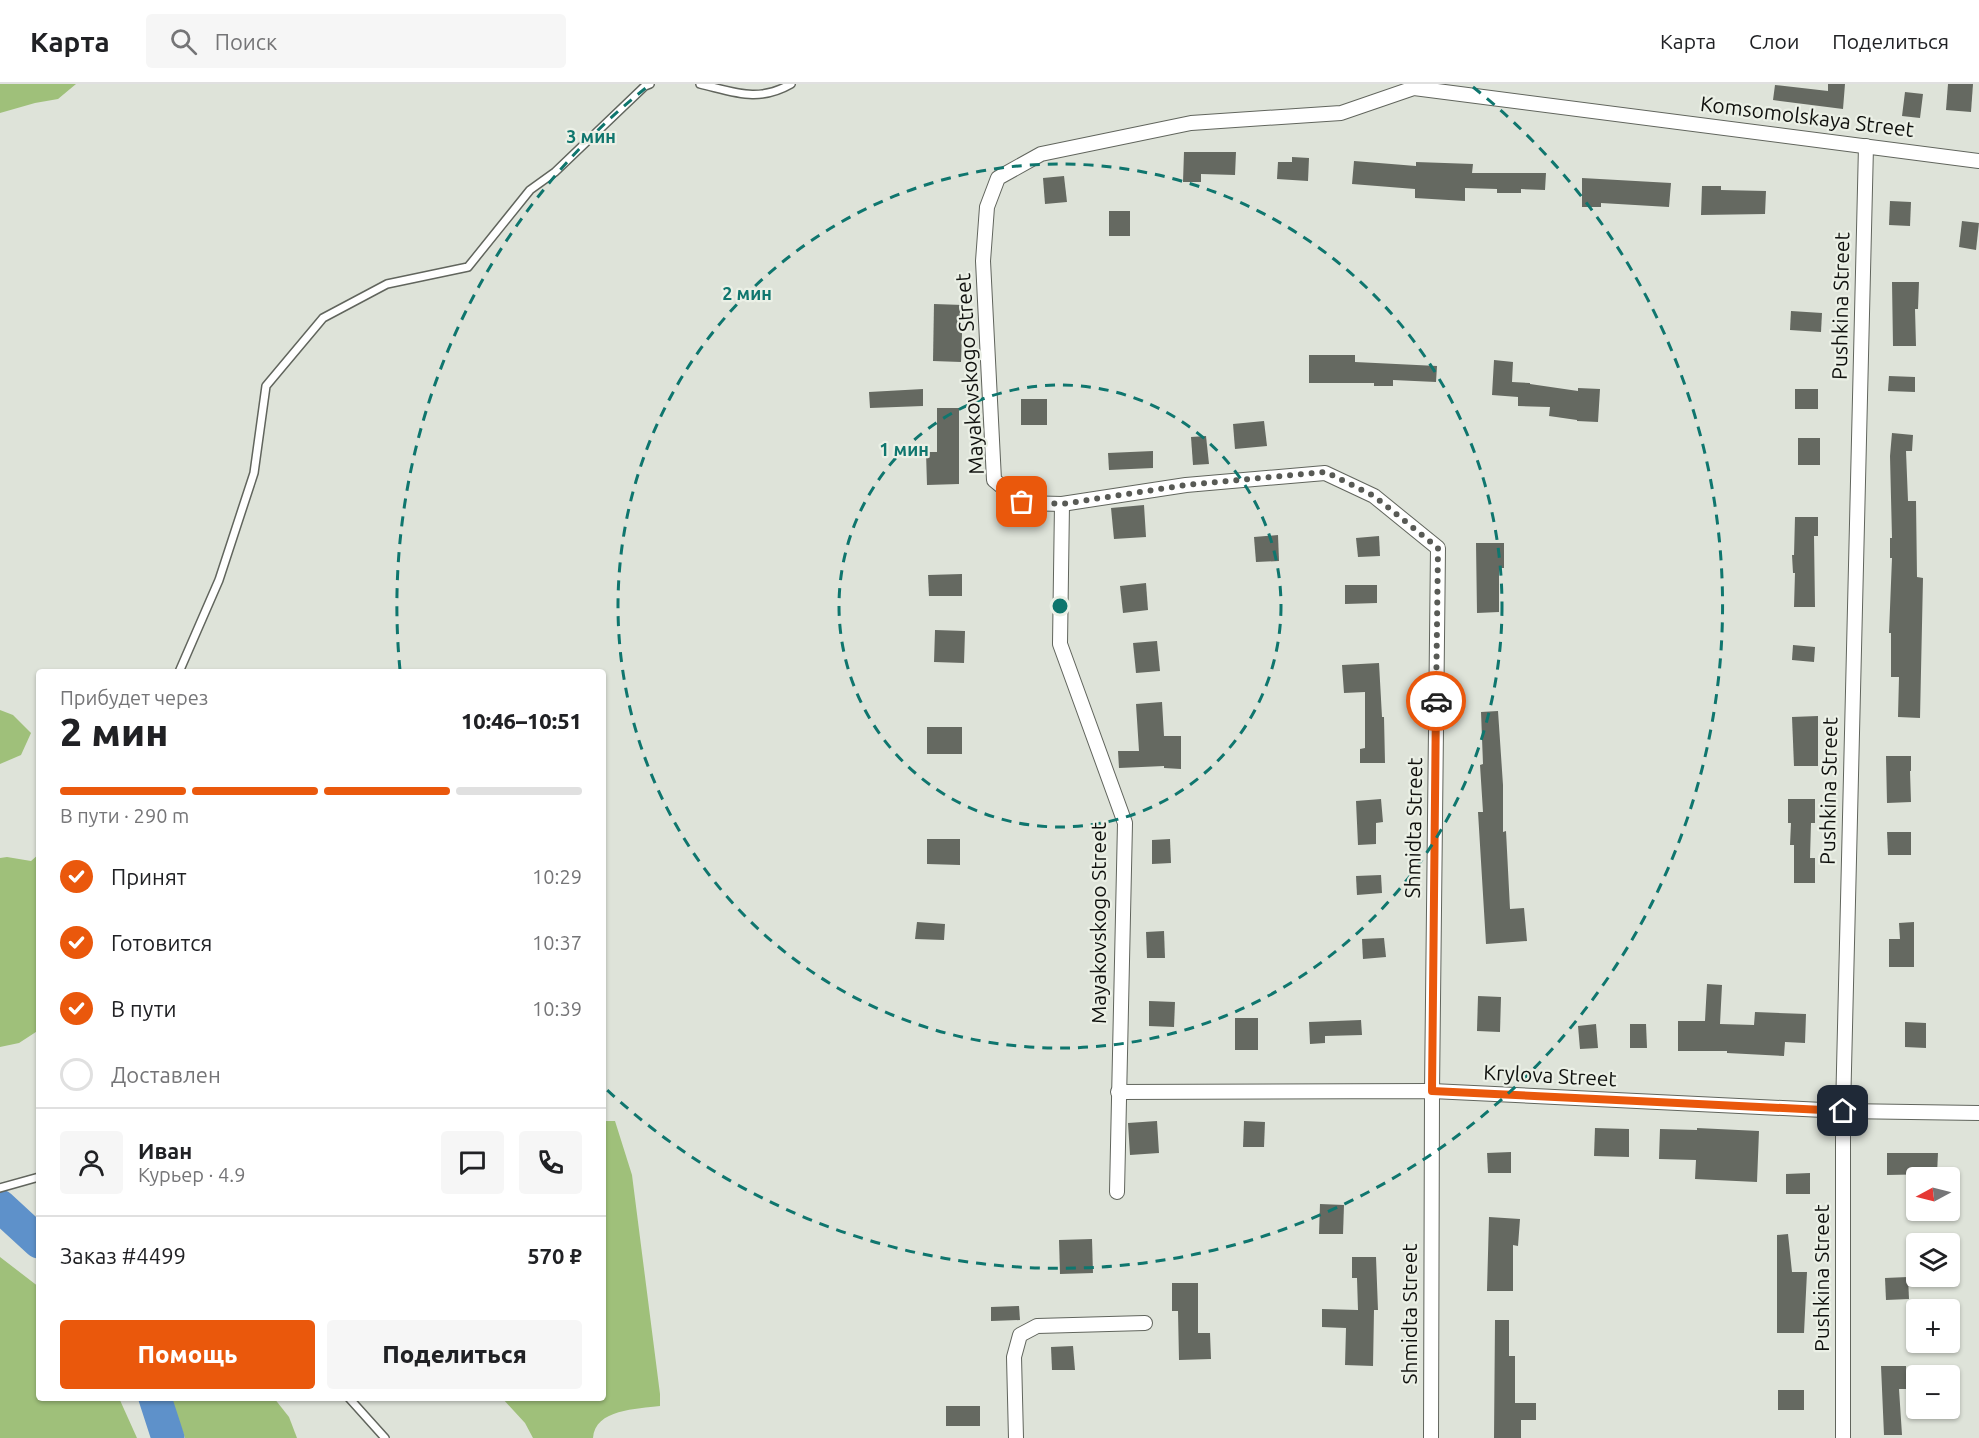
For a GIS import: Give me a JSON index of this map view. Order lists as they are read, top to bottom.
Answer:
{
  "streets": {
    "street": [
      "Komsomolskaya Street",
      "Pushkina Street",
      "Mayakovskogo Street",
      "Shmidta Street",
      "Krylova Street"
    ]
  },
  "crossings": [
    ["Komsomolskaya Street", "Pushkina Street"],
    ["Komsomolskaya Street", "Mayakovskogo Street"],
    ["Pushkina Street", "Krylova Street"],
    ["Mayakovskogo Street", "Shmidta Street"],
    ["Mayakovskogo Street", "Krylova Street"],
    ["Shmidta Street", "Krylova Street"]
  ],
  "north": "left",
  "page": {
    "header": "Карта",
    "search": "Поиск",
    "nav": ["Карта", "Слои", "Поделиться"],
    "heading": ["2 мин", "Прибудет через", "10:46–10:51"],
    "panel": [
      "Иван",
      "Курьер · 4.9",
      "Заказ #4499",
      "570 ₽"
    ],
    "bar": "В пути · 290 m",
    "list": [
      ["Принят", "10:29"],
      ["Готовится", "10:37"],
      ["В пути", "10:39"],
      "Доставлен"
    ],
    "map_buttons": ["+", "−"],
    "buttons": ["Помощь", "Поделиться"]
  },
  "rings": ["3 мин", "2 мин", "1 мин"]
}
